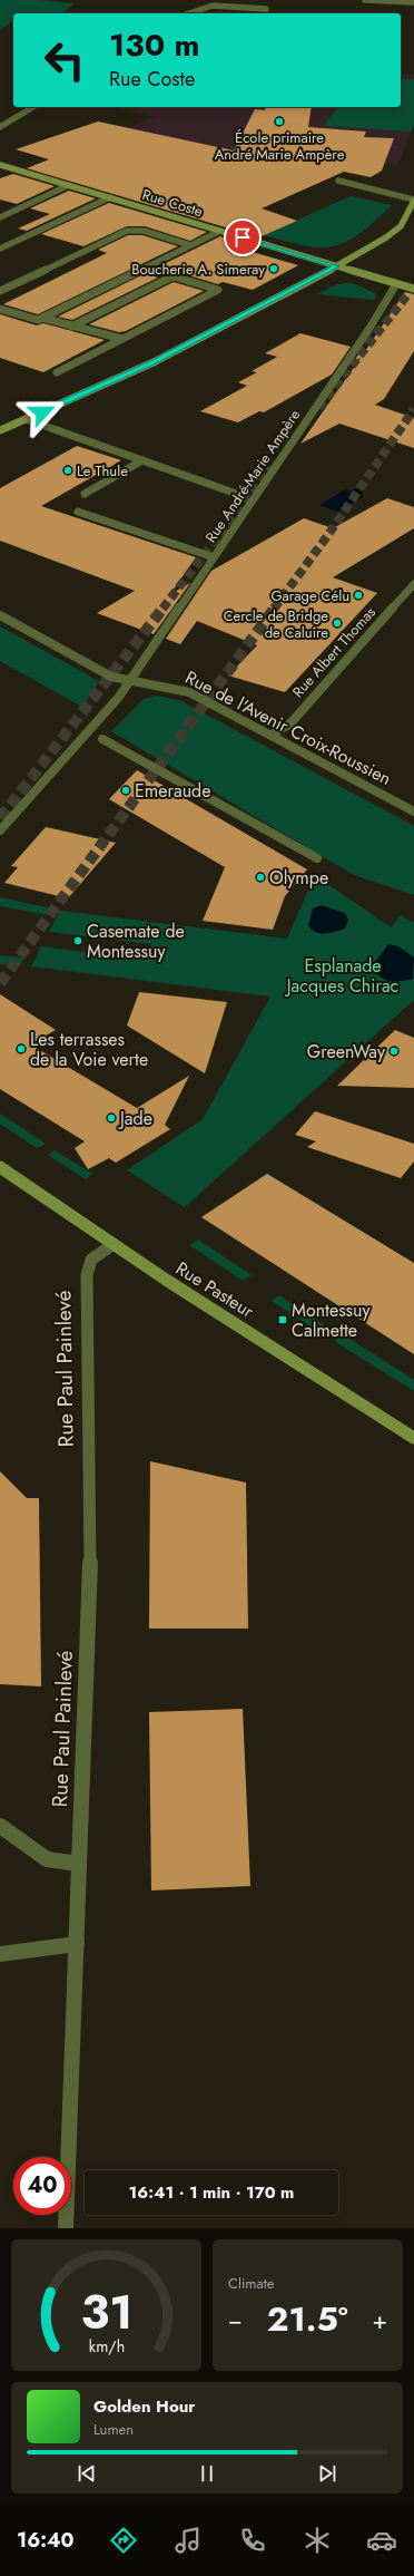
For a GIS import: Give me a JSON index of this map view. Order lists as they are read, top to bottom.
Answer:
{
  "streets": {
    "street": [
      "Rue Coste",
      "Rue André-Marie Ampère",
      "Rue Albert Thomas",
      "Rue de l'Avenir Croix-Roussien",
      "Rue Pasteur",
      "Rue Paul Painlevé"
    ]
  },
  "crossings": [
    ["Rue Coste", "Rue André-Marie Ampère"],
    ["Rue André-Marie Ampère", "Rue de l'Avenir Croix-Roussien"],
    ["Rue Albert Thomas", "Rue de l'Avenir Croix-Roussien"],
    ["Rue Pasteur", "Rue Paul Painlevé"]
  ],
  "parks": ["Esplanade Jacques Chirac"],
  "places": {
    "other": [
      "École primaire André Marie Ampère",
      "Boucherie A. Simeray",
      "Le Thule",
      "Garage Célu",
      "Cercle de Bridge de Caluire",
      "Emeraude",
      "Olympe",
      "Casemate de Montessuy",
      "Les terrasses de la Voie verte",
      "GreenWay",
      "Jade"
    ],
    "transit": ["Montessuy Calmette"]
  },
  "page": {
    "turn": ["130 m", "Rue Coste"],
    "limit": "40",
    "trip": "16:41 · 1 min · 170 m",
    "tile": "Climate",
    "heat": ["−", "21.5°", "+"],
    "song": ["Golden Hour", "Lumen"],
    "tabs": "16:40",
    "gauge": ["31", "km/h"]
  }
}
